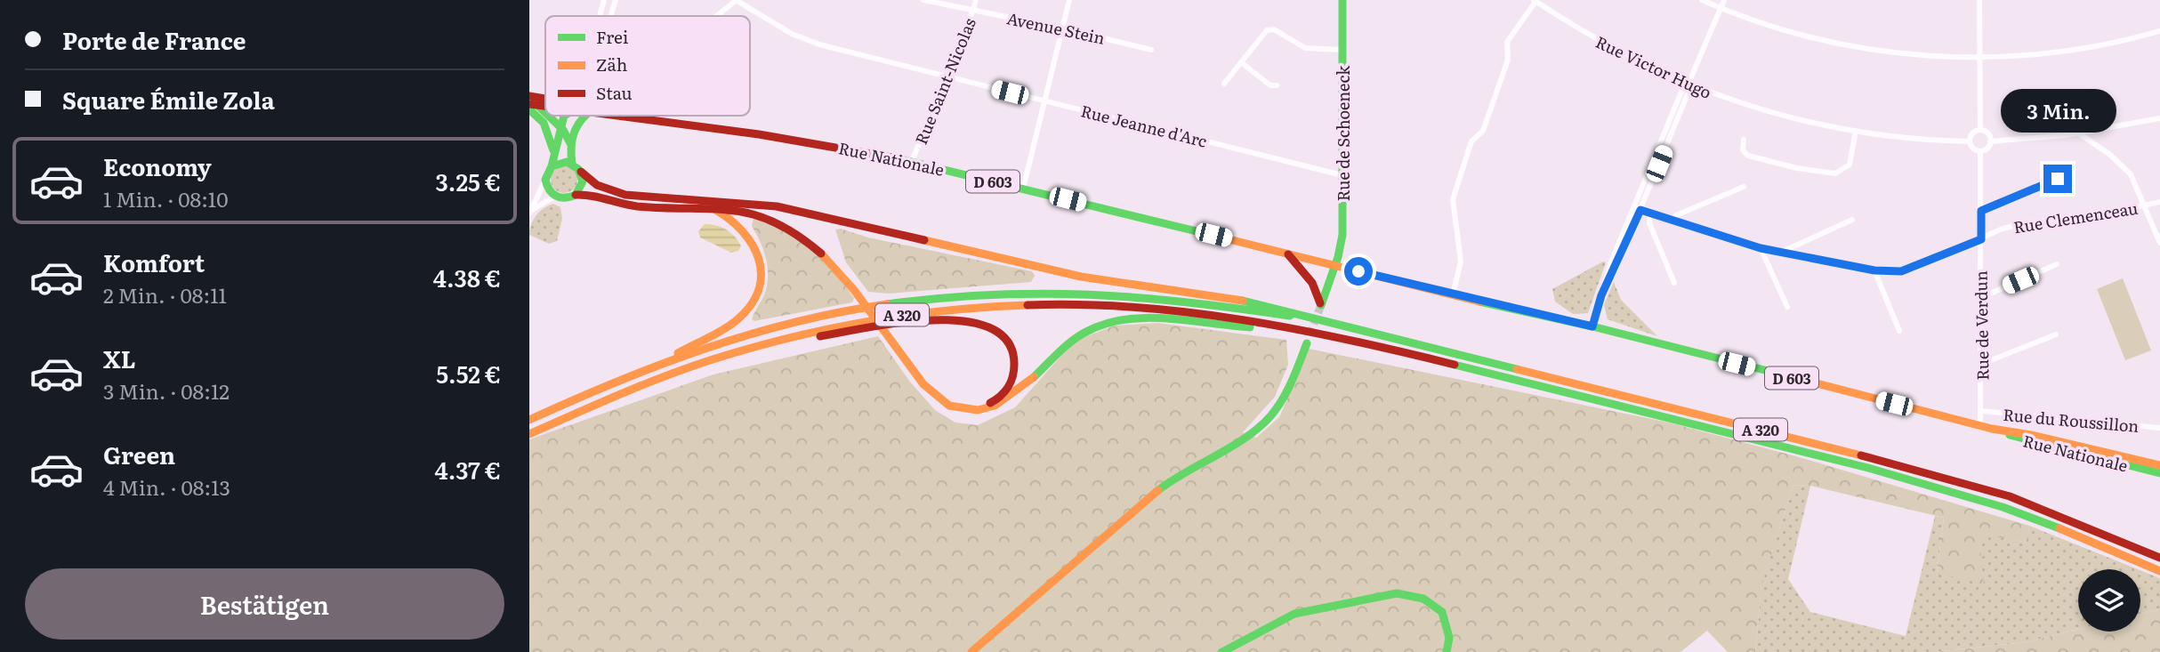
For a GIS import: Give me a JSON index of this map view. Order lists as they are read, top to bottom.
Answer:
{
  "streets": {
    "main road": [
      "Rue de Schoeneck",
      "Rue Nationale",
      "D 603",
      "A 320"
    ],
    "street": [
      "Avenue Stein",
      "Rue Victor Hugo",
      "Rue Saint-Nicolas",
      "Rue Jeanne d'Arc",
      "Rue Clemenceau",
      "Rue de Verdun",
      "Rue du Roussillon"
    ]
  },
  "crossings": [
    ["Avenue Stein", "Rue Saint-Nicolas"],
    ["Rue Victor Hugo", "Rue de Verdun"],
    ["Rue Saint-Nicolas", "Rue Jeanne d'Arc"],
    ["Rue Saint-Nicolas", "Rue Nationale"],
    ["Rue Jeanne d'Arc", "Rue de Schoeneck"],
    ["Rue de Schoeneck", "Rue Nationale"],
    ["Rue Nationale", "Rue de Verdun"],
    ["Rue Clemenceau", "Rue de Verdun"],
    ["Rue de Verdun", "Rue du Roussillon"]
  ],
  "legend": ["Frei", "Zäh", "Stau"],
  "page": {
    "banner": ["Porte de France", "Square Émile Zola"],
    "bubble": "3 Min.",
    "list": [
      {
        "name": "Economy",
        "note": "1 Min. · 08:10",
        "value": "3.25 €"
      },
      {
        "name": "Komfort",
        "note": "2 Min. · 08:11",
        "value": "4.38 €"
      },
      {
        "name": "XL",
        "note": "3 Min. · 08:12",
        "value": "5.52 €"
      },
      {
        "name": "Green",
        "note": "4 Min. · 08:13",
        "value": "4.37 €"
      }
    ],
    "buttons": "Bestätigen"
  }
}
